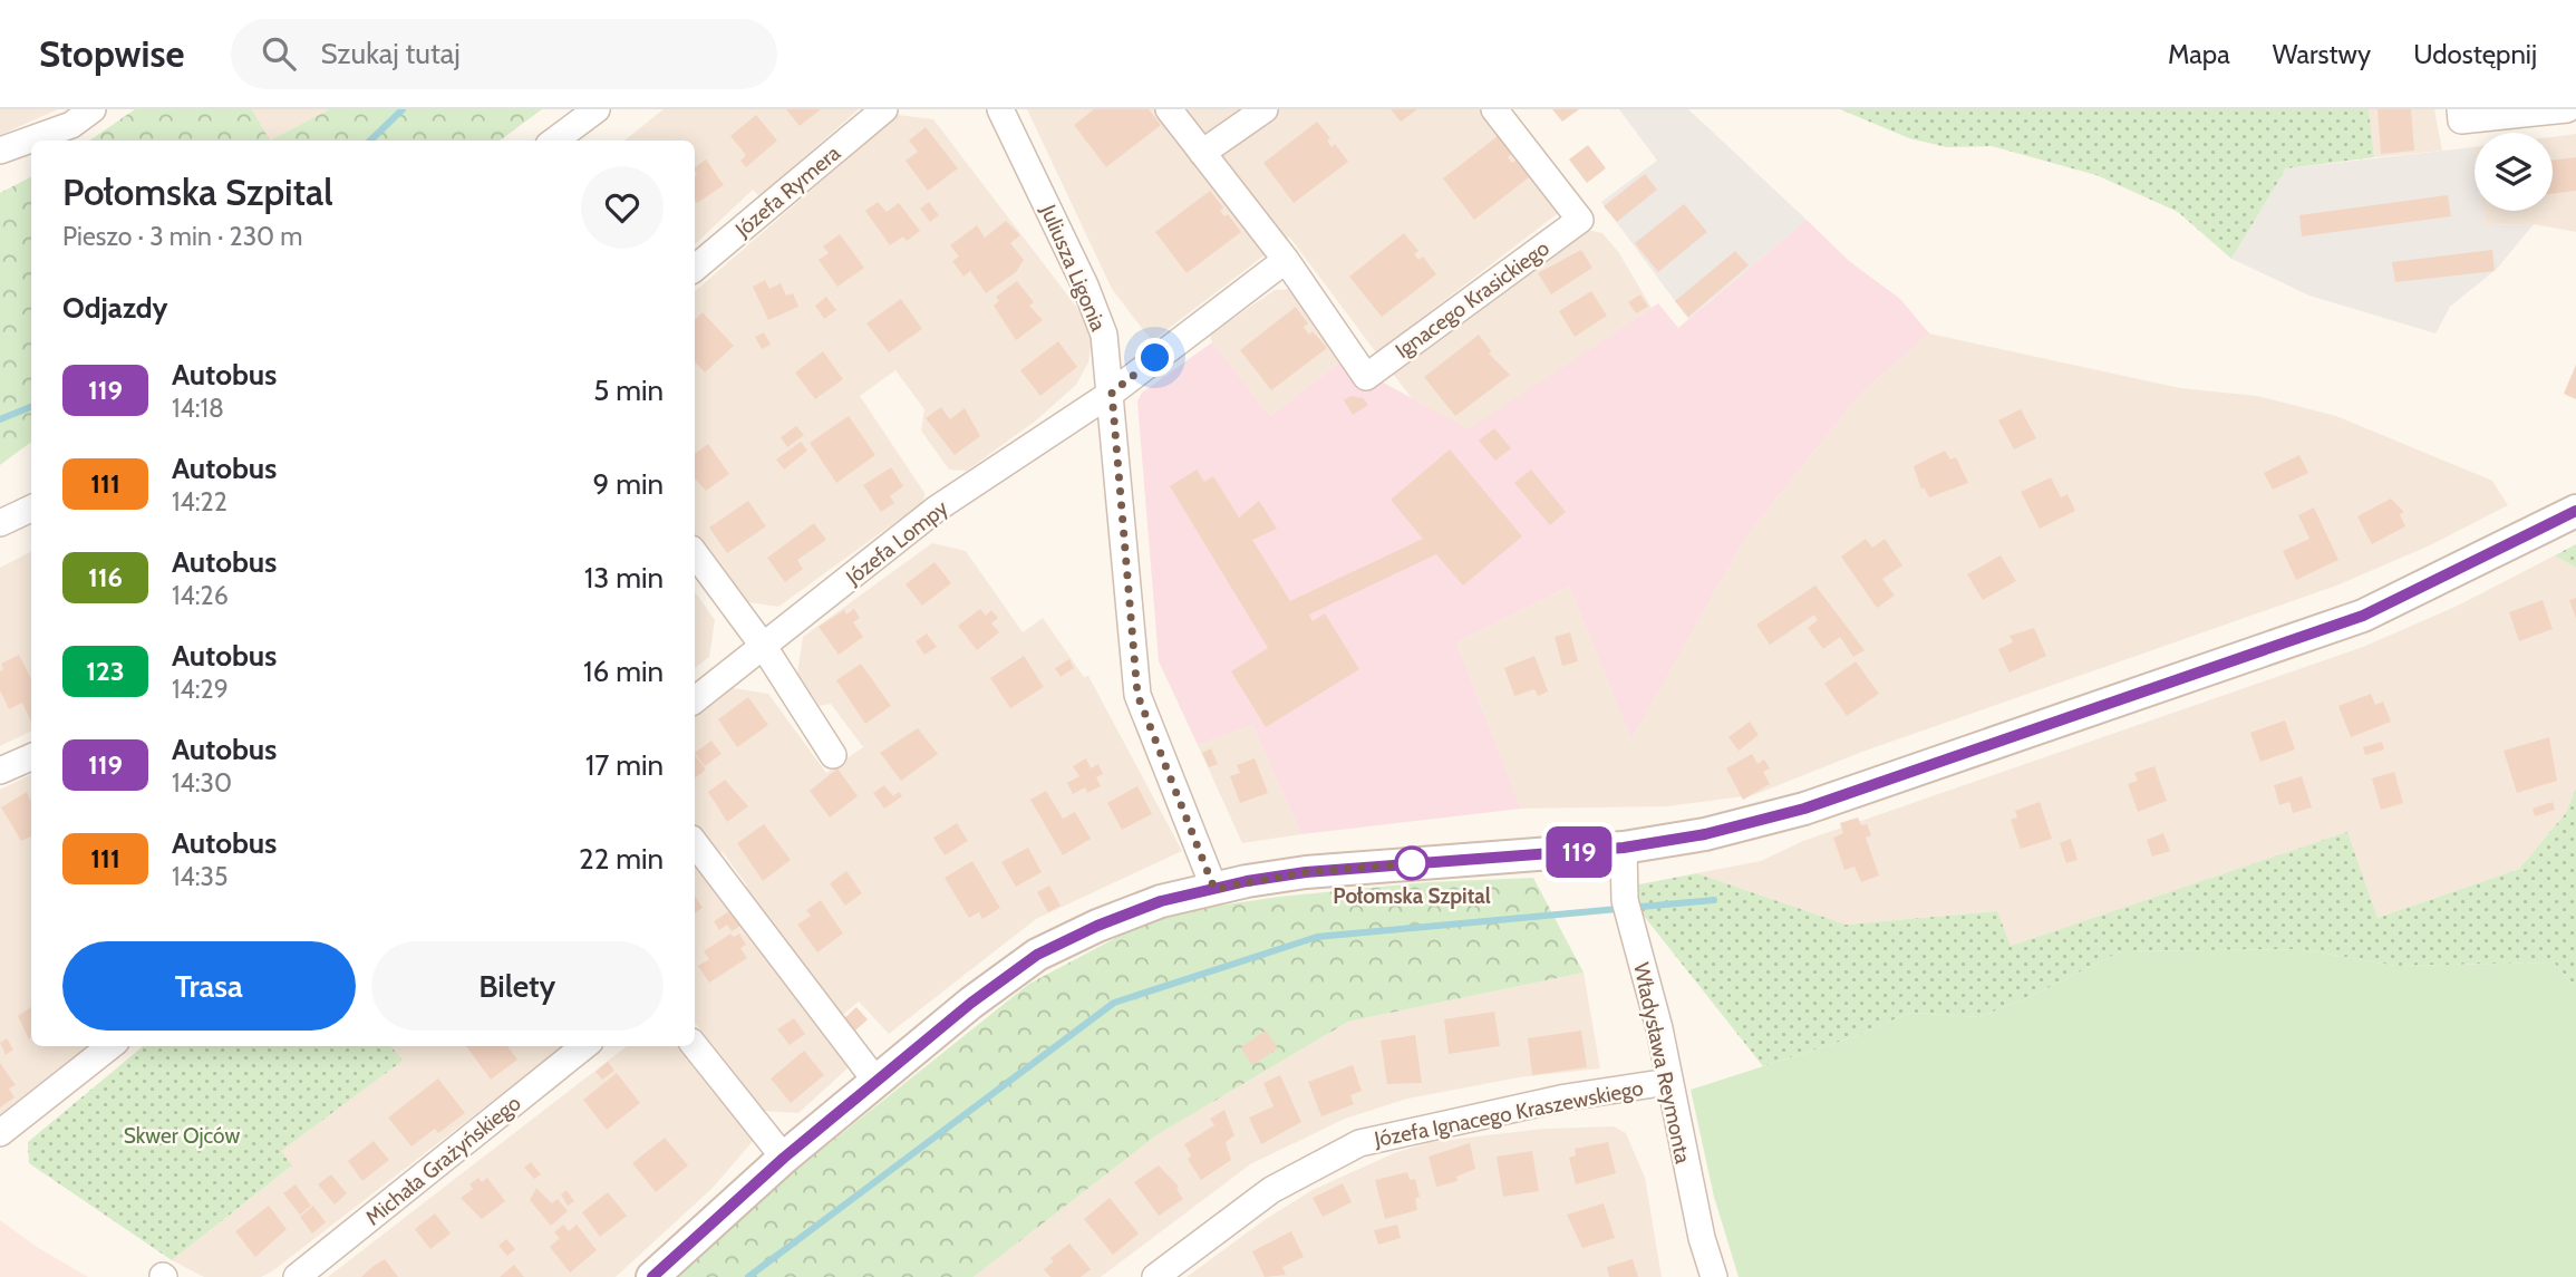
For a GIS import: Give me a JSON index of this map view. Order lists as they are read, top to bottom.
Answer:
{
  "streets": {
    "street": [
      "Józefa Rymera",
      "Juliusza Ligonia",
      "Ignacego Krasickiego",
      "Józefa Lompy",
      "Władysława Reymonta",
      "Józefa Ignacego Kraszewskiego",
      "Michała Grażyńskiego"
    ]
  },
  "crossings": [
    ["Juliusza Ligonia", "Józefa Lompy"],
    ["Władysława Reymonta", "Józefa Ignacego Kraszewskiego"]
  ],
  "parks": ["Skwer Ojców"],
  "places": ["Połomska Szpital"],
  "lines": ["bus line 119"],
  "page": {
    "header": "Stopwise",
    "search": "Szukaj tutaj",
    "nav": ["Mapa", "Warstwy", "Udostępnij"],
    "on_map": "119",
    "heading": [
      ["Połomska Szpital", "Pieszo · 3 min · 230 m"],
      "Odjazdy"
    ],
    "list": [
      {
        "mark": "119",
        "name": "Autobus",
        "note": "14:18",
        "value": "5 min"
      },
      {
        "mark": "111",
        "name": "Autobus",
        "note": "14:22",
        "value": "9 min"
      },
      {
        "mark": "116",
        "name": "Autobus",
        "note": "14:26",
        "value": "13 min"
      },
      {
        "mark": "123",
        "name": "Autobus",
        "note": "14:29",
        "value": "16 min"
      },
      {
        "mark": "119",
        "name": "Autobus",
        "note": "14:30",
        "value": "17 min"
      },
      {
        "mark": "111",
        "name": "Autobus",
        "note": "14:35",
        "value": "22 min"
      }
    ],
    "buttons": ["Trasa", "Bilety"]
  }
}
